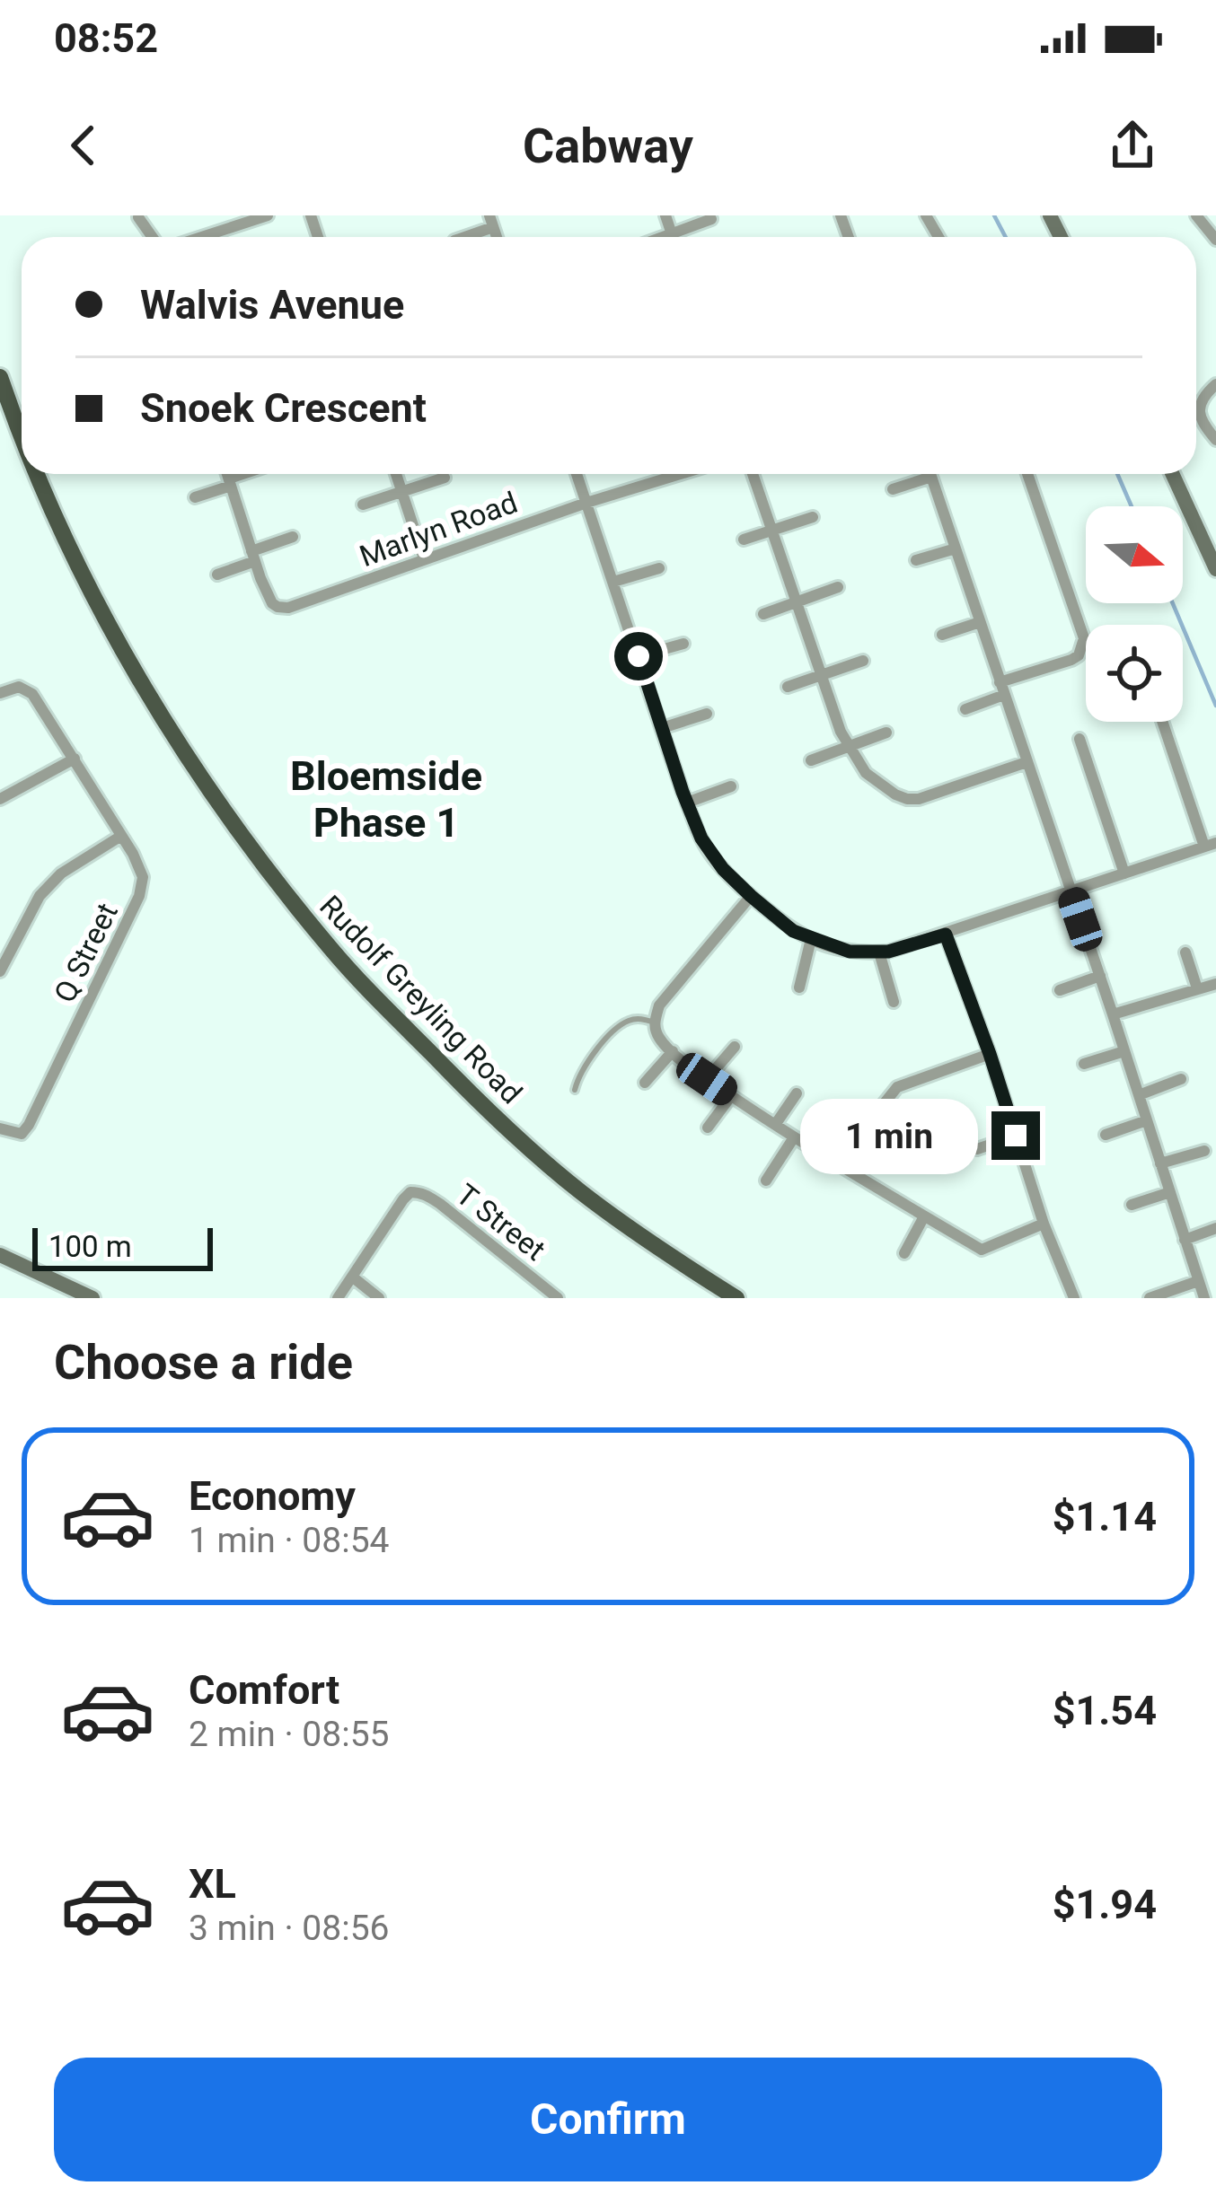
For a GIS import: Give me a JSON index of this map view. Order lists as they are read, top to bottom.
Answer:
{
  "streets": {
    "main road": ["Rudolf Greyling Road"],
    "street": ["Marlyn Road", "Q Street", "T Street"]
  },
  "districts": ["Bloemside Phase 1"],
  "scale_bar": "100 m",
  "north": "right",
  "page": {
    "status": "08:52",
    "header": "Cabway",
    "banner": ["Walvis Avenue", "Snoek Crescent"],
    "bubble": "1 min",
    "scale": "100 m",
    "heading": "Choose a ride",
    "list": [
      {
        "name": "Economy",
        "note": "1 min · 08:54",
        "value": "$1.14"
      },
      {
        "name": "Comfort",
        "note": "2 min · 08:55",
        "value": "$1.54"
      },
      {
        "name": "XL",
        "note": "3 min · 08:56",
        "value": "$1.94"
      }
    ],
    "buttons": "Confirm"
  }
}
